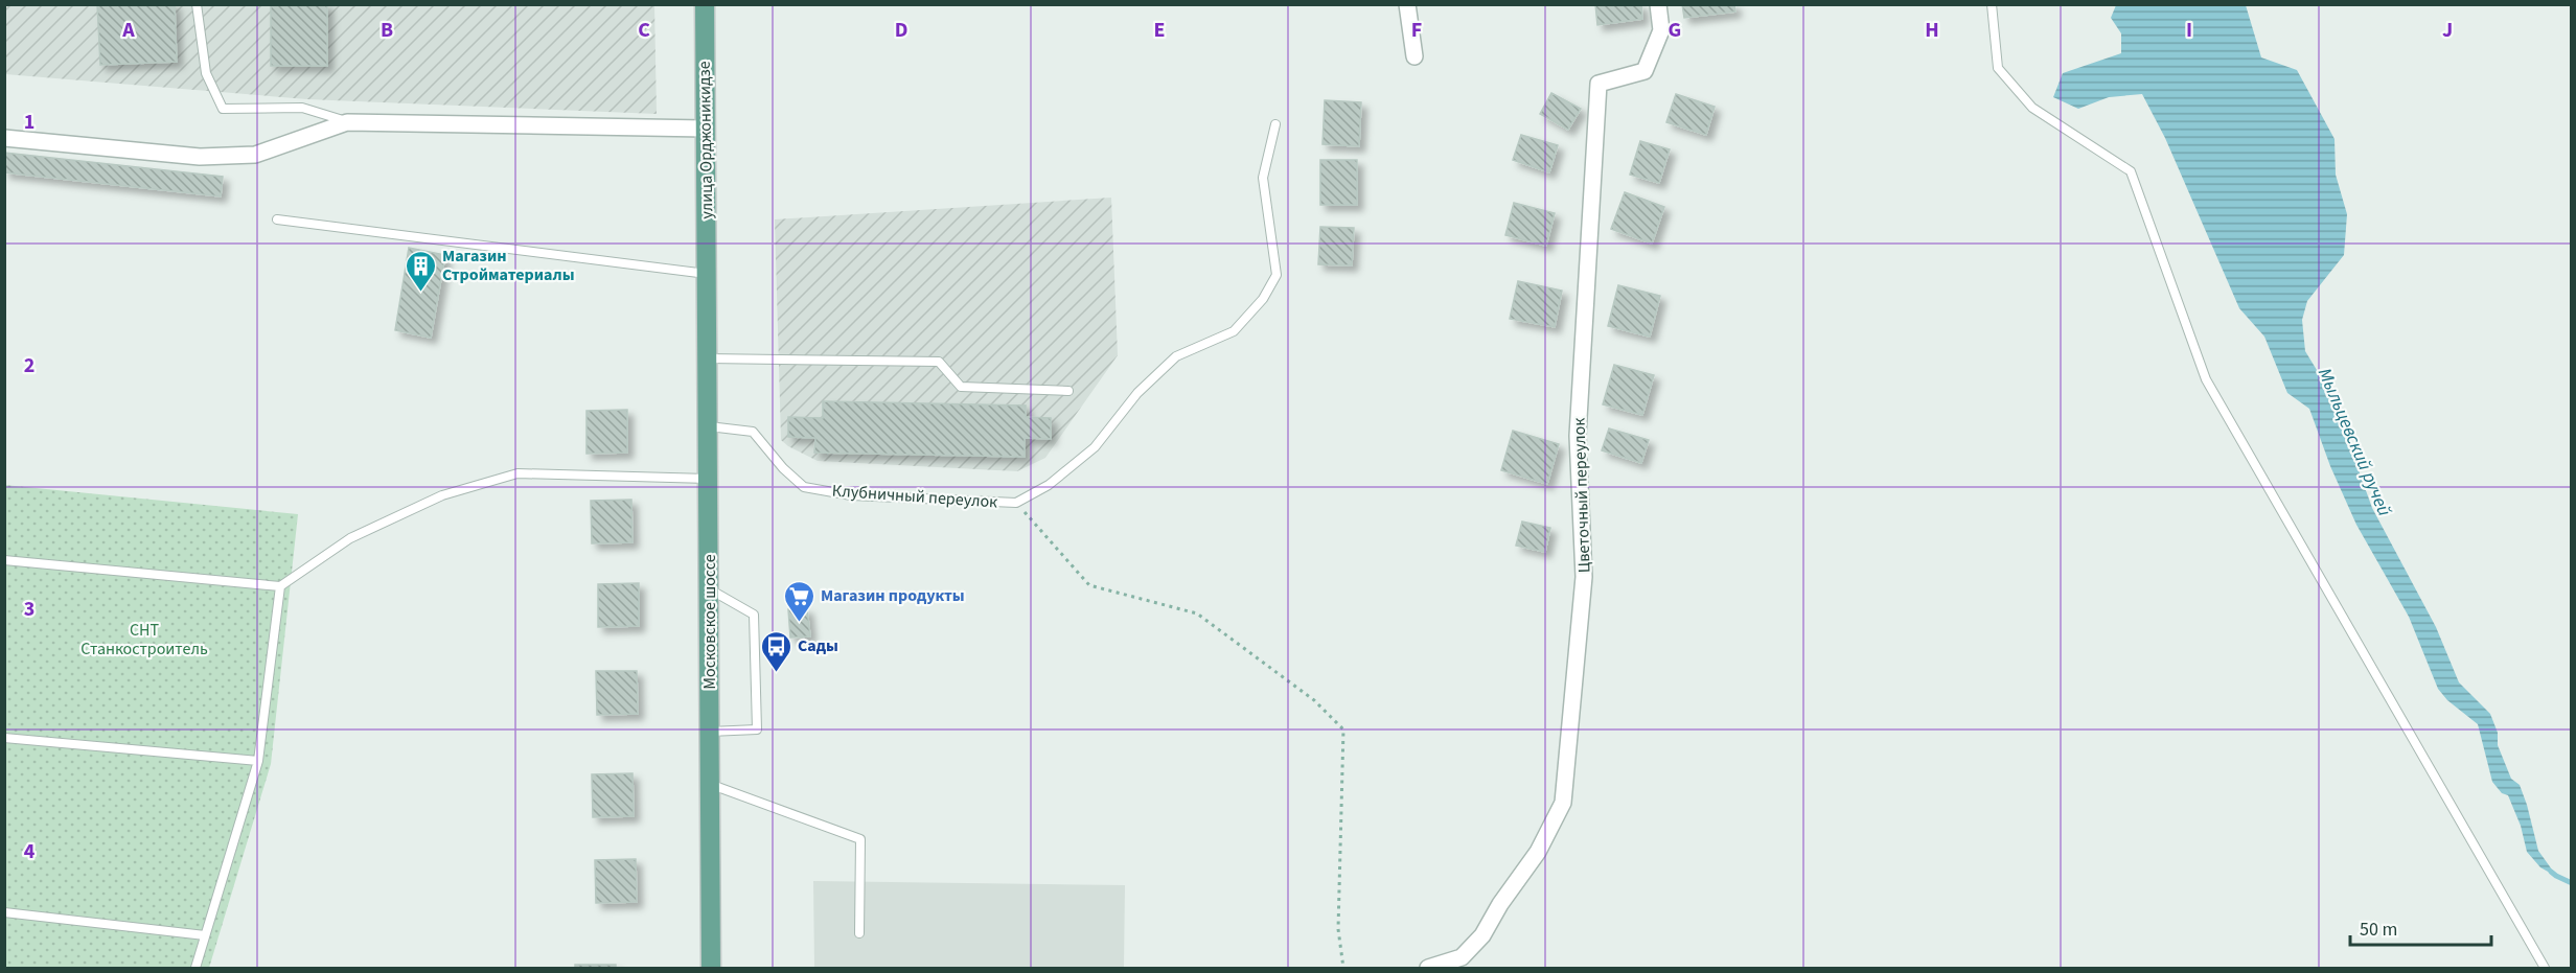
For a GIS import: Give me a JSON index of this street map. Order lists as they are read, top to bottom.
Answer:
{
  "streets": {
    "main road": ["улица Орджоникидзе", "Московское шоссе"],
    "street": ["Цветочный переулок"],
    "lane": ["Клубничный переулок"]
  },
  "crossings": [
    ["улица Орджоникидзе", "Московское шоссе"],
    ["Клубничный переулок", "Московское шоссе"]
  ],
  "water": ["Мыльцевский ручей"],
  "parks": ["СНТ Станкостроитель"],
  "places": {
    "building": ["Магазин Стройматериалы"],
    "supermarket": ["Магазин продукты"],
    "bus stop": ["Сады"]
  },
  "scale_bar": "50 m",
  "grid": {
    "columns": [
      "A",
      "B",
      "C",
      "D",
      "E",
      "F",
      "G",
      "H",
      "I",
      "J"
    ],
    "rows": [
      "1",
      "2",
      "3",
      "4"
    ]
  }
}
